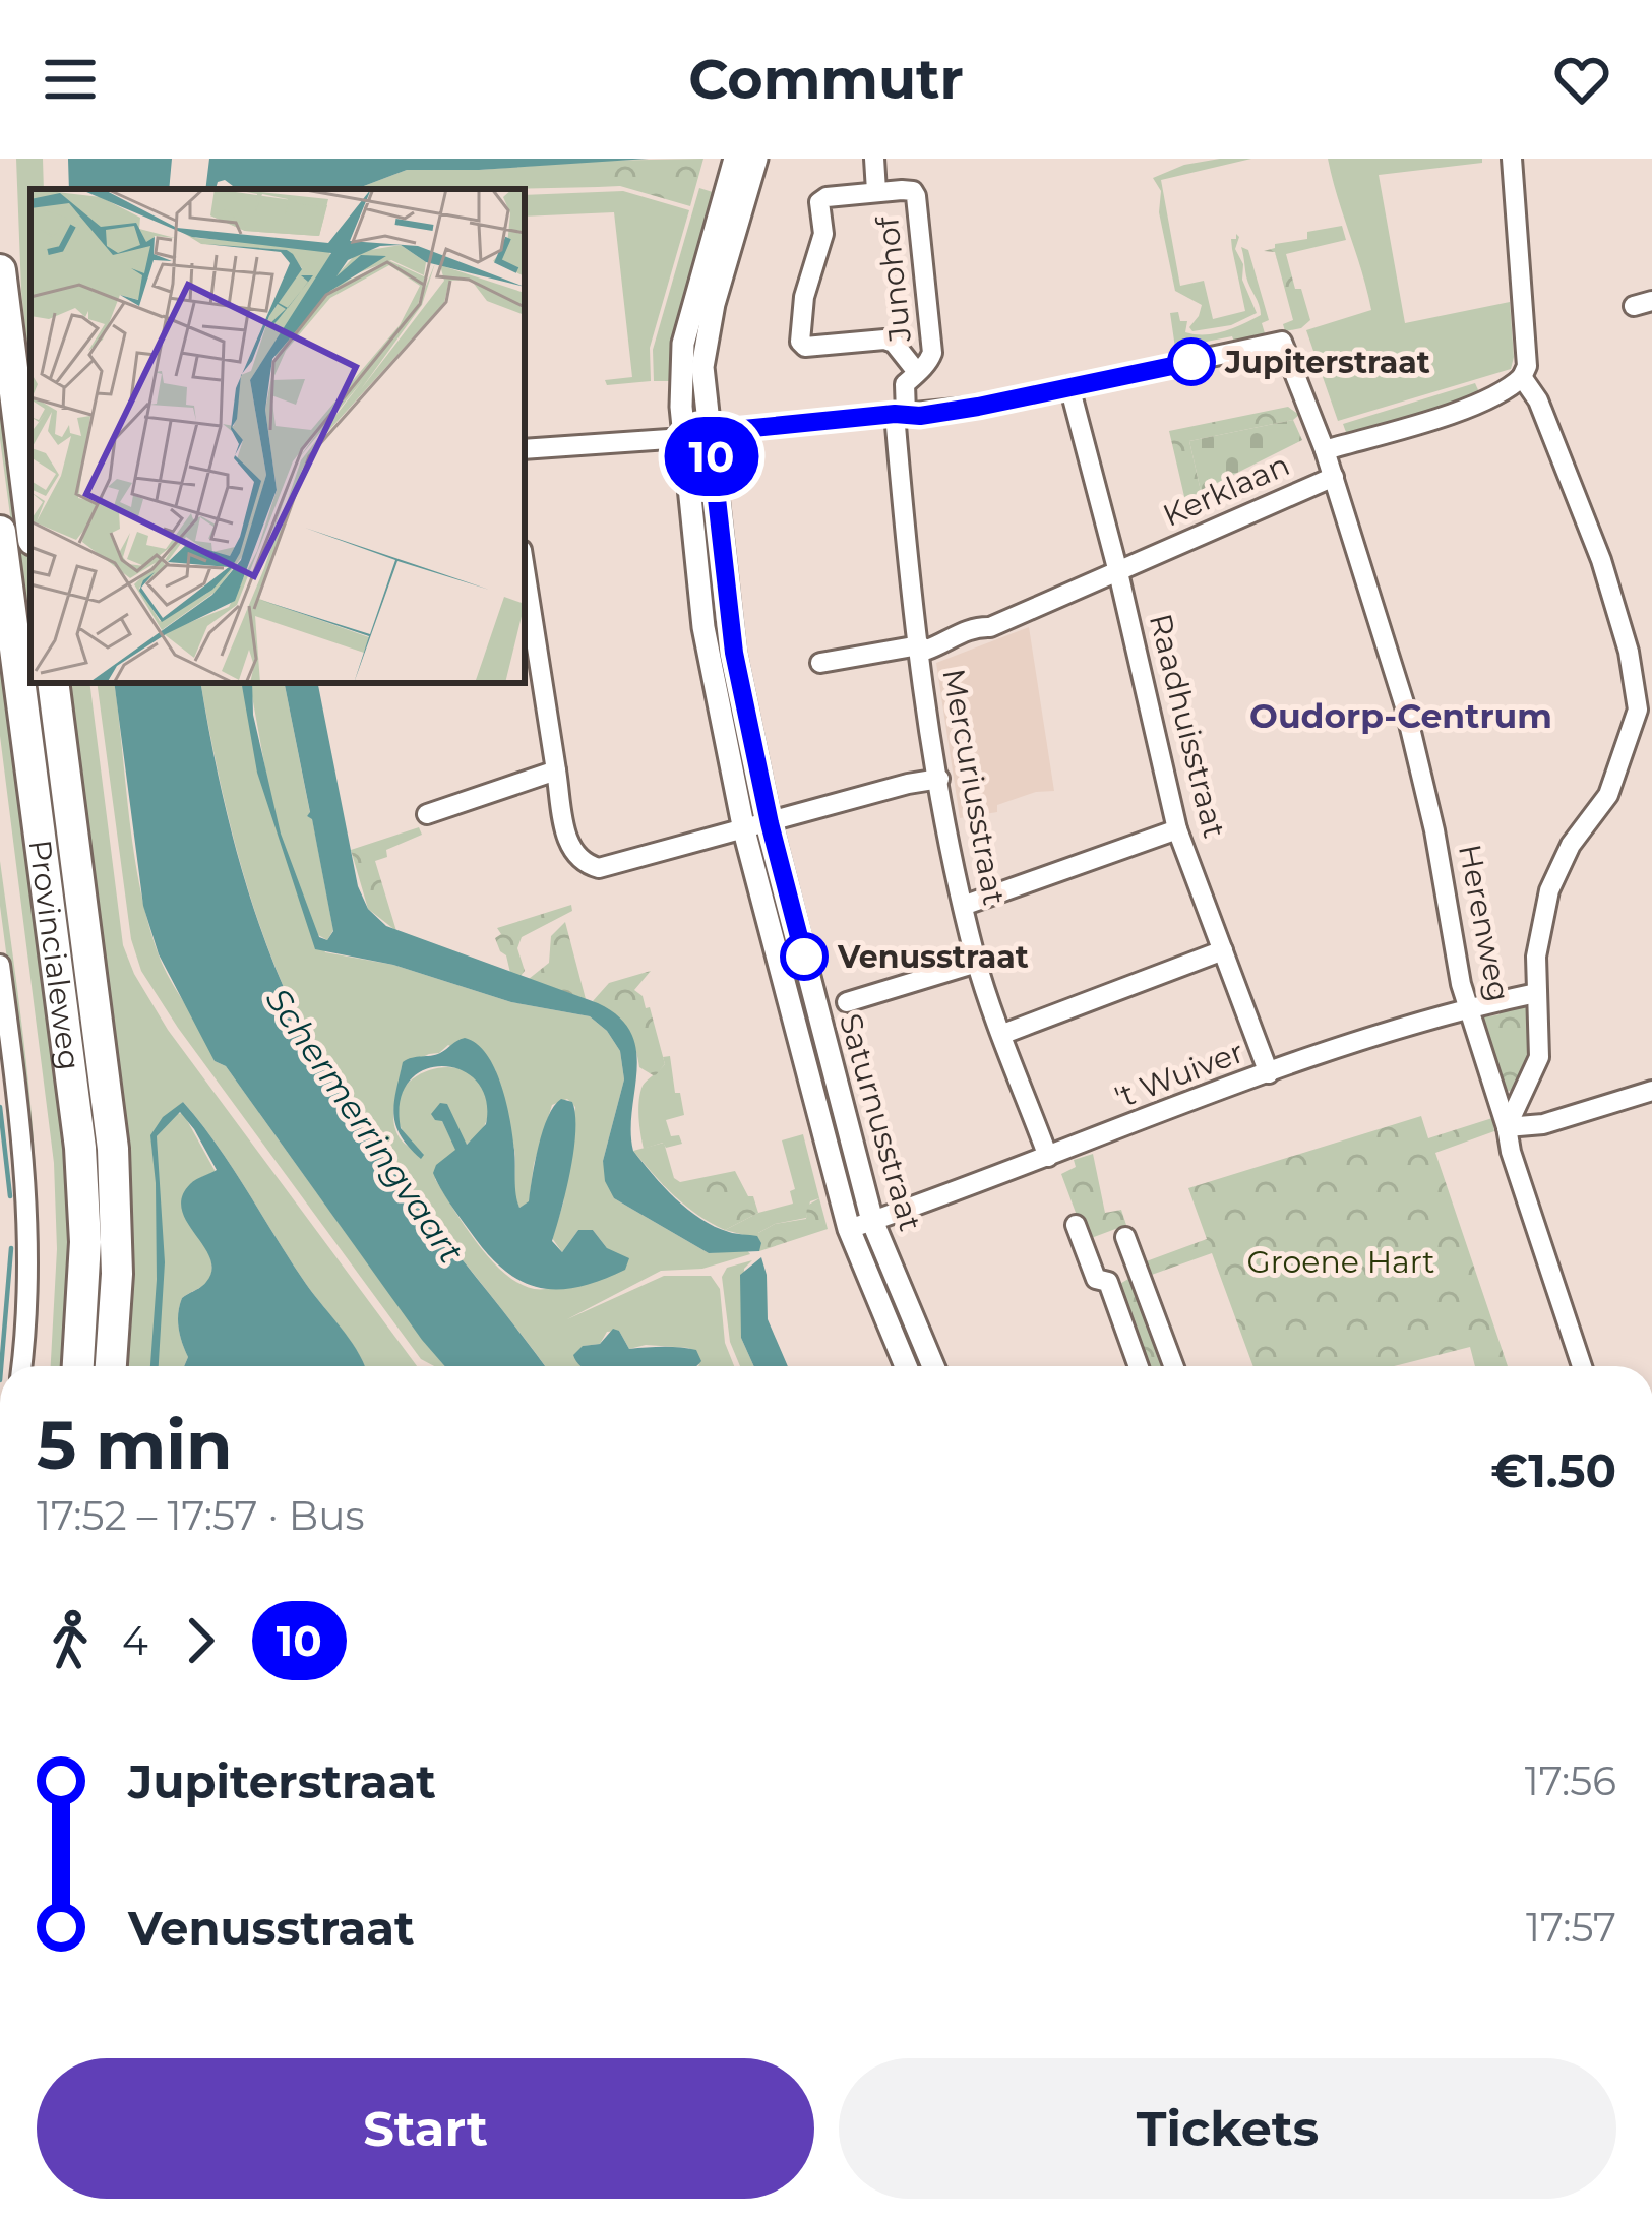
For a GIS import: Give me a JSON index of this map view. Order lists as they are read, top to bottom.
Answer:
{
  "streets": {
    "highway": ["Provincialeweg"],
    "street": [
      "Junohof",
      "Kerklaan",
      "Raadhuisstraat",
      "Mercuriusstraat",
      "Herenweg",
      "'t Wuiver",
      "Saturnusstraat"
    ]
  },
  "crossings": [
    ["Junohof", "Mercuriusstraat"],
    ["Kerklaan", "Raadhuisstraat"],
    ["Kerklaan", "Mercuriusstraat"],
    ["Kerklaan", "Herenweg"],
    ["Raadhuisstraat", "'t Wuiver"],
    ["Mercuriusstraat", "'t Wuiver"],
    ["Herenweg", "'t Wuiver"],
    ["'t Wuiver", "Saturnusstraat"]
  ],
  "districts": ["Oudorp-Centrum"],
  "water": ["Schermerringvaart"],
  "parks": ["Groene Hart"],
  "places": ["Jupiterstraat", "Venusstraat"],
  "lines": ["bus line 10"],
  "page": {
    "header": "Commutr",
    "on_map": "10",
    "heading": ["5 min", "17:52 – 17:57 · Bus", "€1.50"],
    "legs": ["4", "10"],
    "list": [
      {
        "name": "Jupiterstraat",
        "value": "17:56"
      },
      {
        "name": "Venusstraat",
        "value": "17:57"
      }
    ],
    "buttons": ["Start", "Tickets"]
  }
}
